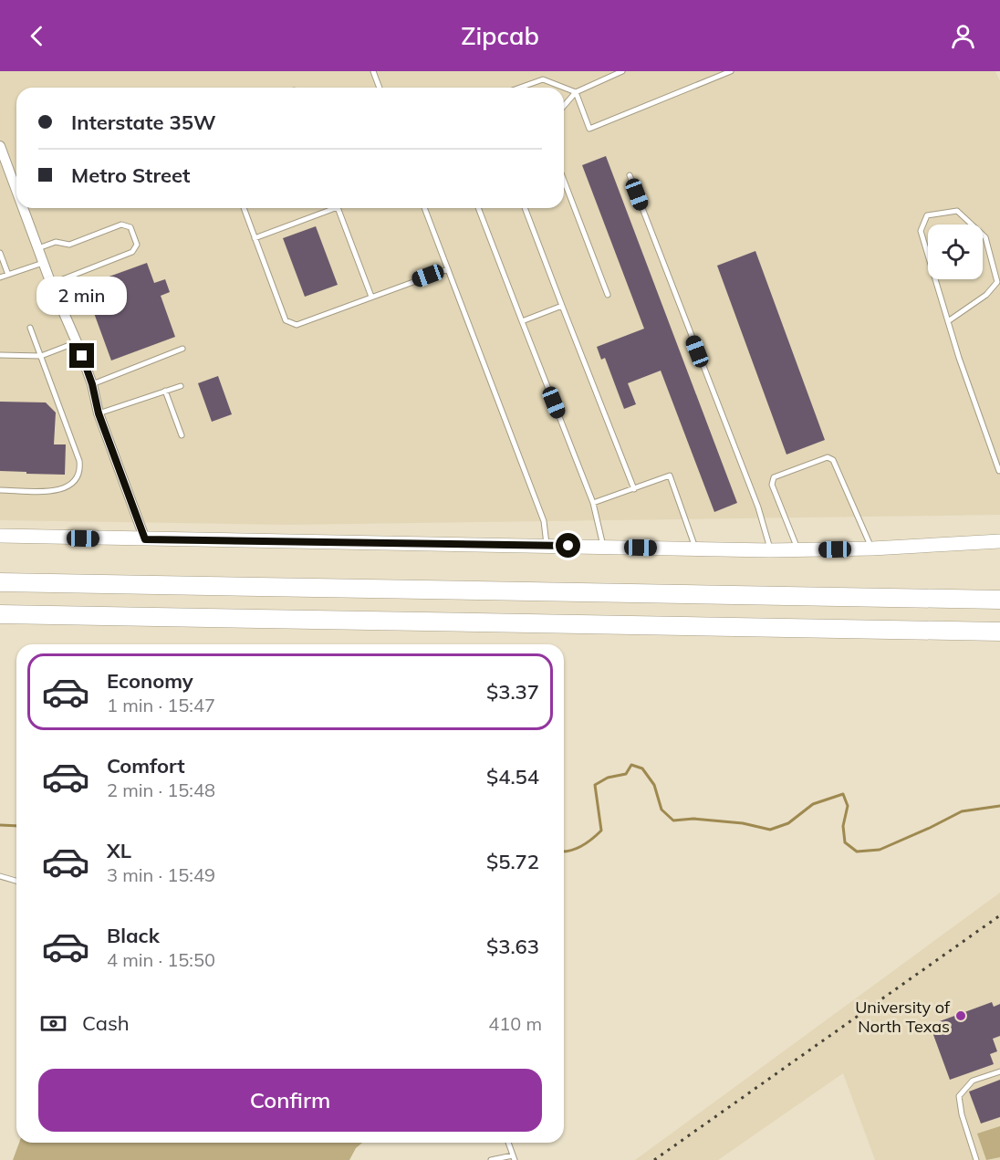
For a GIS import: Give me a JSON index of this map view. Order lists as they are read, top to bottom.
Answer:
{
  "places": ["University of North Texas"],
  "page": {
    "header": "Zipcab",
    "banner": ["Interstate 35W", "Metro Street"],
    "bubble": "2 min",
    "list": [
      {
        "name": "Economy",
        "note": "1 min · 15:47",
        "value": "$3.37"
      },
      {
        "name": "Comfort",
        "note": "2 min · 15:48",
        "value": "$4.54"
      },
      {
        "name": "XL",
        "note": "3 min · 15:49",
        "value": "$5.72"
      },
      {
        "name": "Black",
        "note": "4 min · 15:50",
        "value": "$3.63"
      }
    ],
    "pay": ["Cash", "410 m"],
    "buttons": "Confirm"
  }
}
